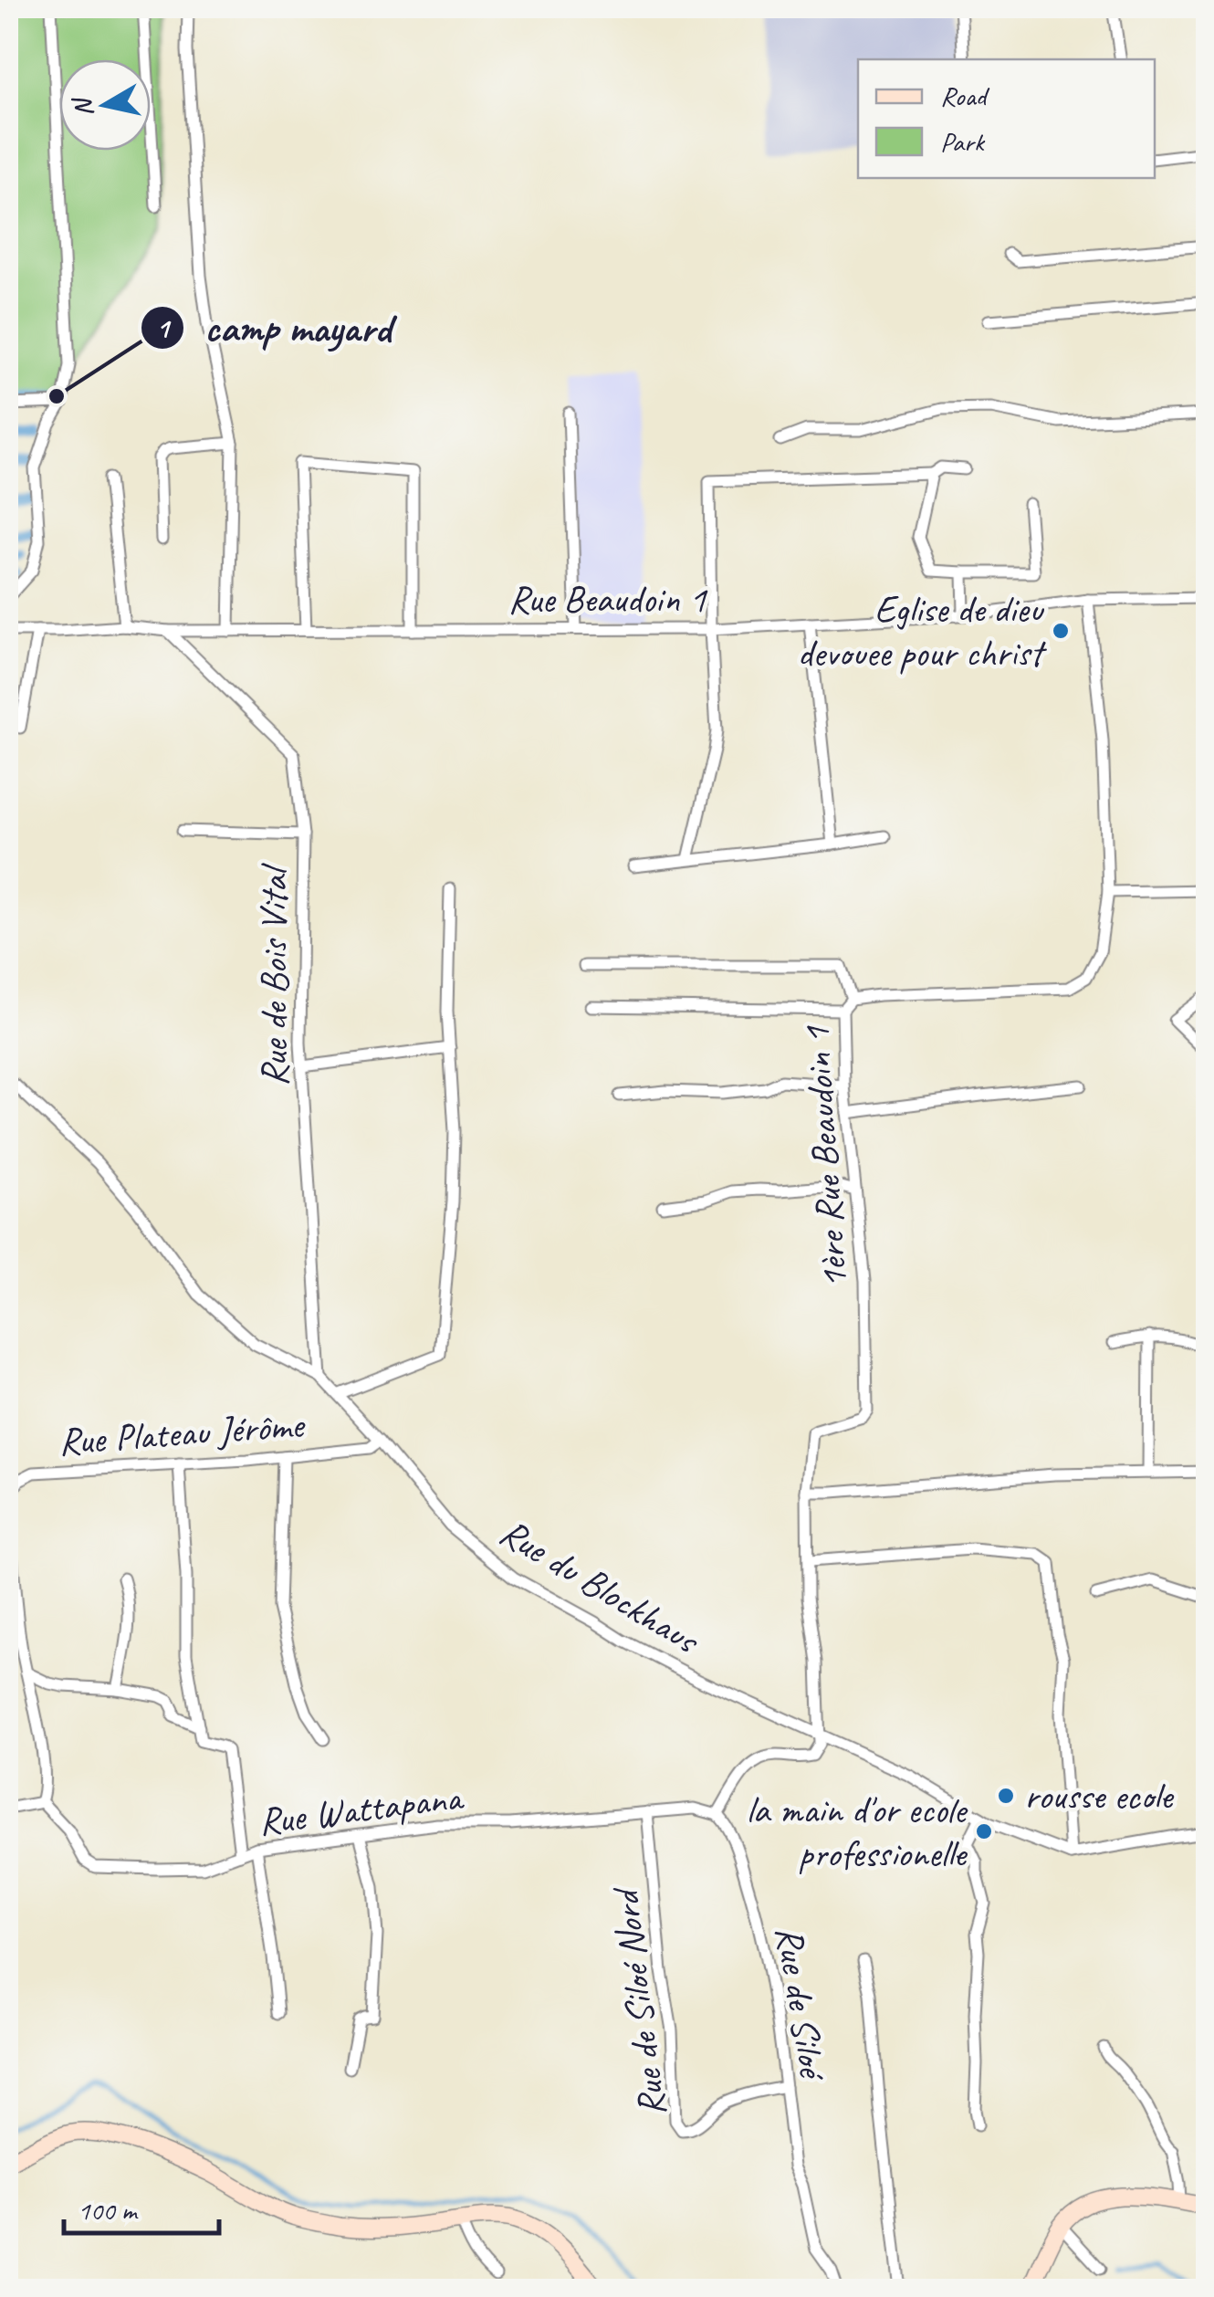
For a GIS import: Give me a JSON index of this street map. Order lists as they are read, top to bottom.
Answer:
{
  "streets": {
    "street": [
      "Rue Beaudoin 1",
      "Rue de Bois Vital",
      "1ère Rue Beaudoin 1",
      "Rue Plateau Jérôme",
      "Rue du Blockhaus",
      "Rue Wattapana",
      "Rue de Siloé",
      "Rue de Siloé Nord"
    ]
  },
  "crossings": [
    ["Rue Beaudoin 1", "Rue de Bois Vital"],
    ["Rue Beaudoin 1", "1ère Rue Beaudoin 1"],
    ["Rue de Bois Vital", "Rue du Blockhaus"],
    ["1ère Rue Beaudoin 1", "Rue du Blockhaus"],
    ["Rue Plateau Jérôme", "Rue du Blockhaus"],
    ["Rue Plateau Jérôme", "Rue Wattapana"],
    ["Rue Wattapana", "Rue de Siloé"],
    ["Rue Wattapana", "Rue de Siloé Nord"],
    ["Rue de Siloé", "Rue de Siloé Nord"]
  ],
  "places": [
    "camp mayard",
    "Eglise de dieu devouee pour christ",
    "rousse ecole",
    "la main d'or ecole professionelle"
  ],
  "legend": ["Road", "Park"],
  "scale_bar": "100 m",
  "north": "left"
}
